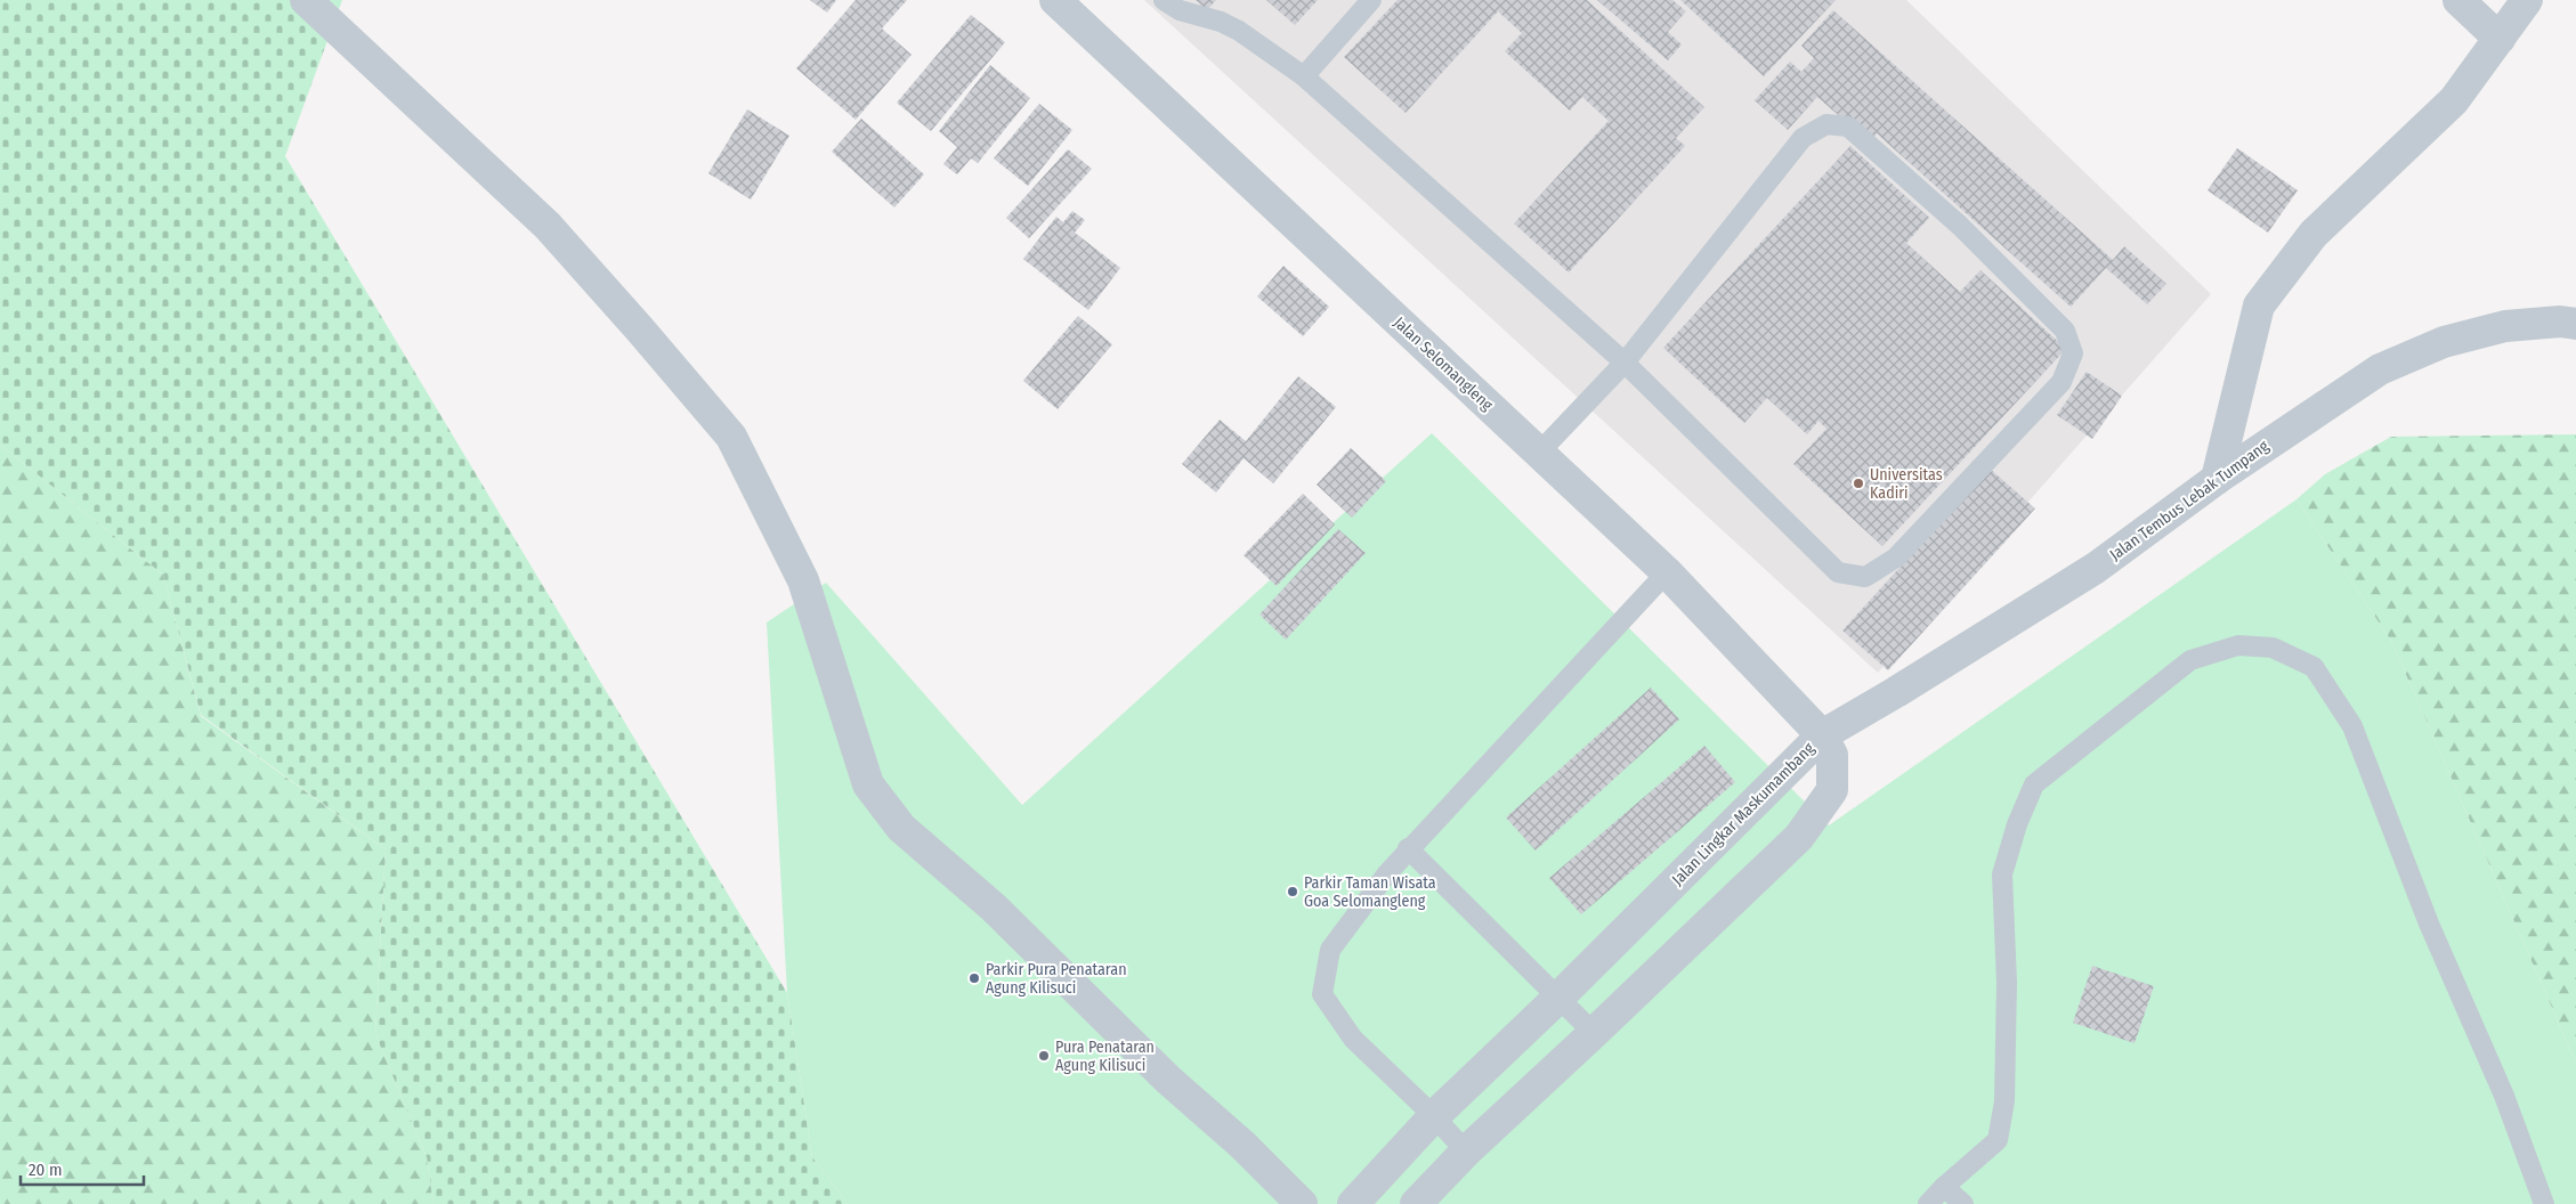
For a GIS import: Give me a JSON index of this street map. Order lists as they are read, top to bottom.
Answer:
{
  "streets": {
    "street": ["Jalan Selomangleng", "Jalan Tembus Lebak Tumpang", "Jalan Lingkar Maskumambang"]
  },
  "crossings": [
    ["Jalan Selomangleng", "Jalan Tembus Lebak Tumpang"],
    ["Jalan Selomangleng", "Jalan Lingkar Maskumambang"],
    ["Jalan Tembus Lebak Tumpang", "Jalan Lingkar Maskumambang"]
  ],
  "places": [
    "Universitas Kadiri",
    "Parkir Taman Wisata Goa Selomangleng",
    "Parkir Pura Penataran Agung Kilisuci",
    "Pura Penataran Agung Kilisuci"
  ],
  "scale_bar": "20 m"
}
